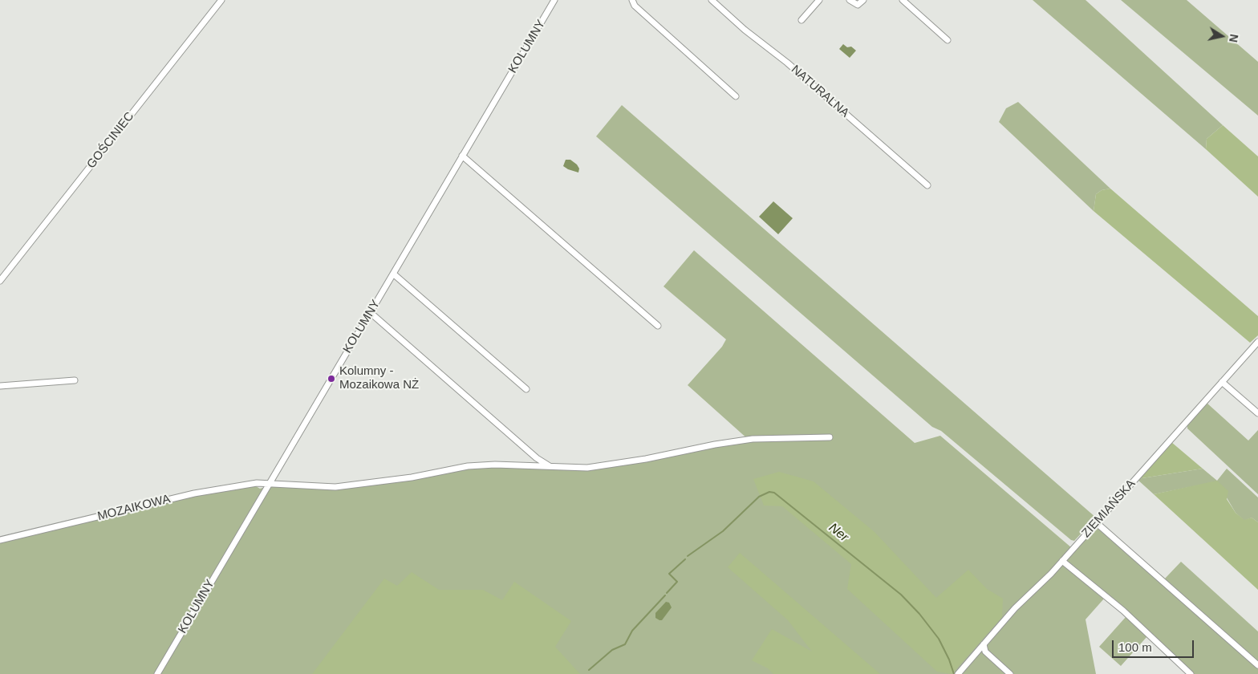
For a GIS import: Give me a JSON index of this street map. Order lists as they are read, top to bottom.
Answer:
{
  "streets": {
    "street": [
      "KOLUMNY",
      "NATURALNA",
      "GOŚCINIEC",
      "MOZAIKOWA",
      "ZIEMIAŃSKA"
    ]
  },
  "crossings": [
    ["KOLUMNY", "MOZAIKOWA"]
  ],
  "water": ["Ner"],
  "places": ["Kolumny - Mozaikowa NŻ"],
  "scale_bar": "100 m",
  "north": "right"
}
